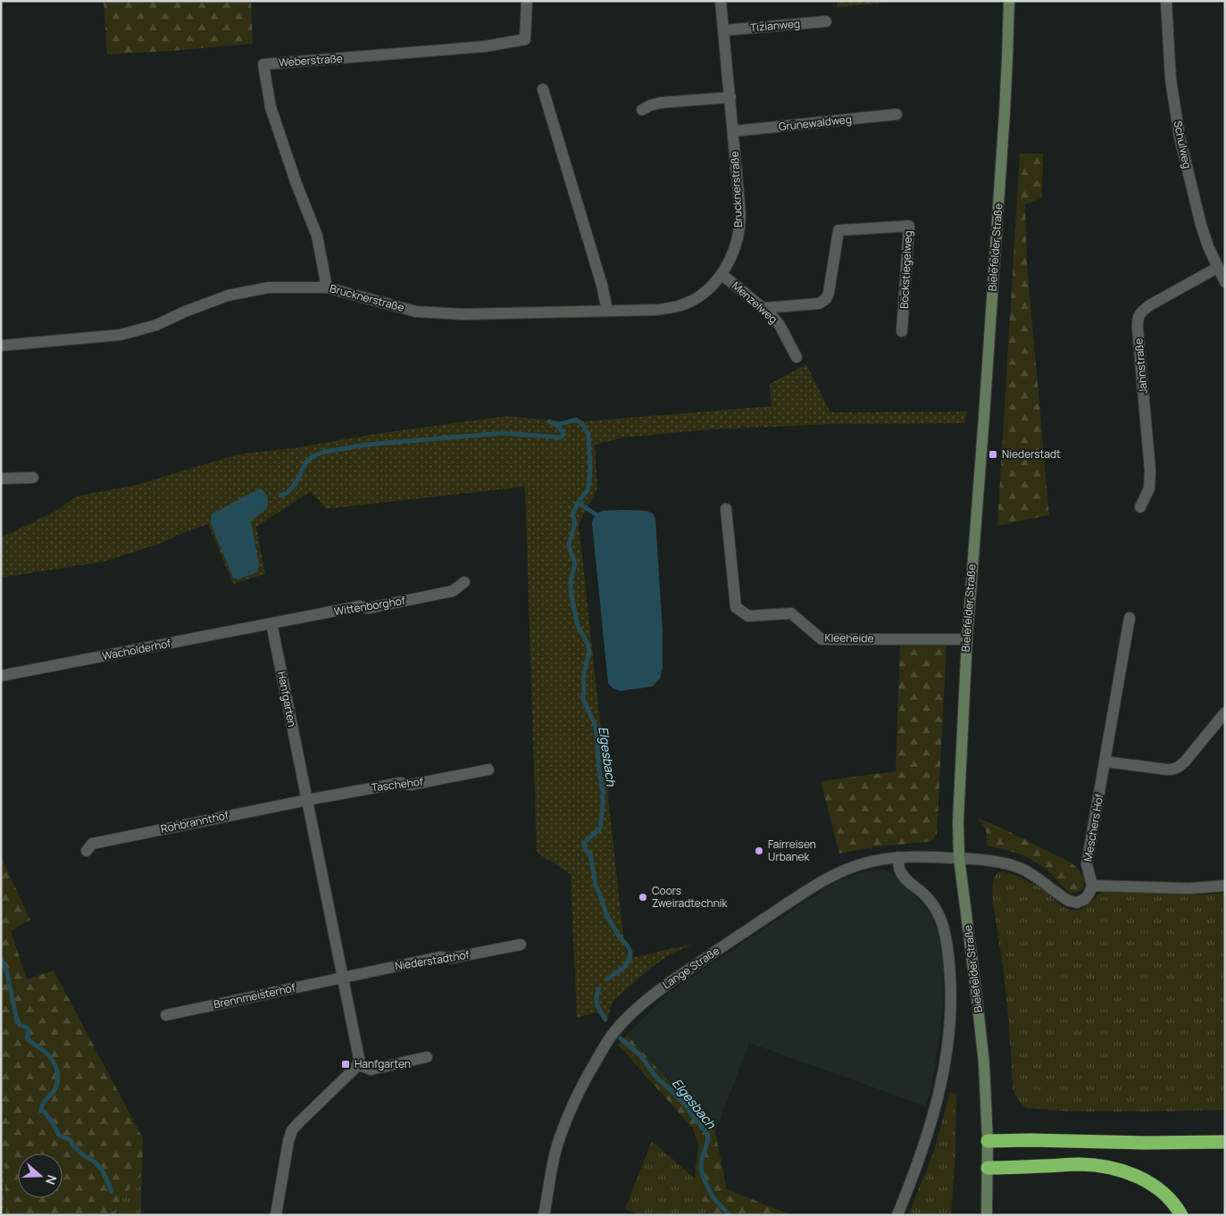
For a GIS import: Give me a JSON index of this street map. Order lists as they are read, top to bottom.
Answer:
{
  "streets": {
    "main road": ["Bielefelder Straße"],
    "street": [
      "Tizianweg",
      "Weberstraße",
      "Grünewaldweg",
      "Schulweg",
      "Brucknerstraße",
      "Böckstiegelweg",
      "Menzelweg",
      "Jahnstraße",
      "Wittenborghof",
      "Kleeheide",
      "Wacholderhof",
      "Hanfgarten",
      "Taschehof",
      "Rohbrannthof",
      "Meschers Hof",
      "Niederstadthof",
      "Lange Straße",
      "Brennmeisterhof"
    ]
  },
  "crossings": [
    ["Tizianweg", "Brucknerstraße"],
    ["Weberstraße", "Brucknerstraße"],
    ["Grünewaldweg", "Brucknerstraße"],
    ["Schulweg", "Jahnstraße"],
    ["Brucknerstraße", "Menzelweg"],
    ["Bielefelder Straße", "Kleeheide"],
    ["Bielefelder Straße", "Lange Straße"],
    ["Böckstiegelweg", "Menzelweg"],
    ["Wittenborghof", "Wacholderhof"],
    ["Wittenborghof", "Hanfgarten"],
    ["Wacholderhof", "Hanfgarten"],
    ["Hanfgarten", "Taschehof"],
    ["Hanfgarten", "Rohbrannthof"],
    ["Hanfgarten", "Niederstadthof"],
    ["Hanfgarten", "Brennmeisterhof"],
    ["Taschehof", "Rohbrannthof"],
    ["Niederstadthof", "Brennmeisterhof"]
  ],
  "water": ["Elgesbach"],
  "places": {
    "transit": ["Niederstadt", "Hanfgarten"],
    "other": ["Fairreisen Urbanek", "Coors Zweiradtechnik"]
  },
  "north": "right"
}
